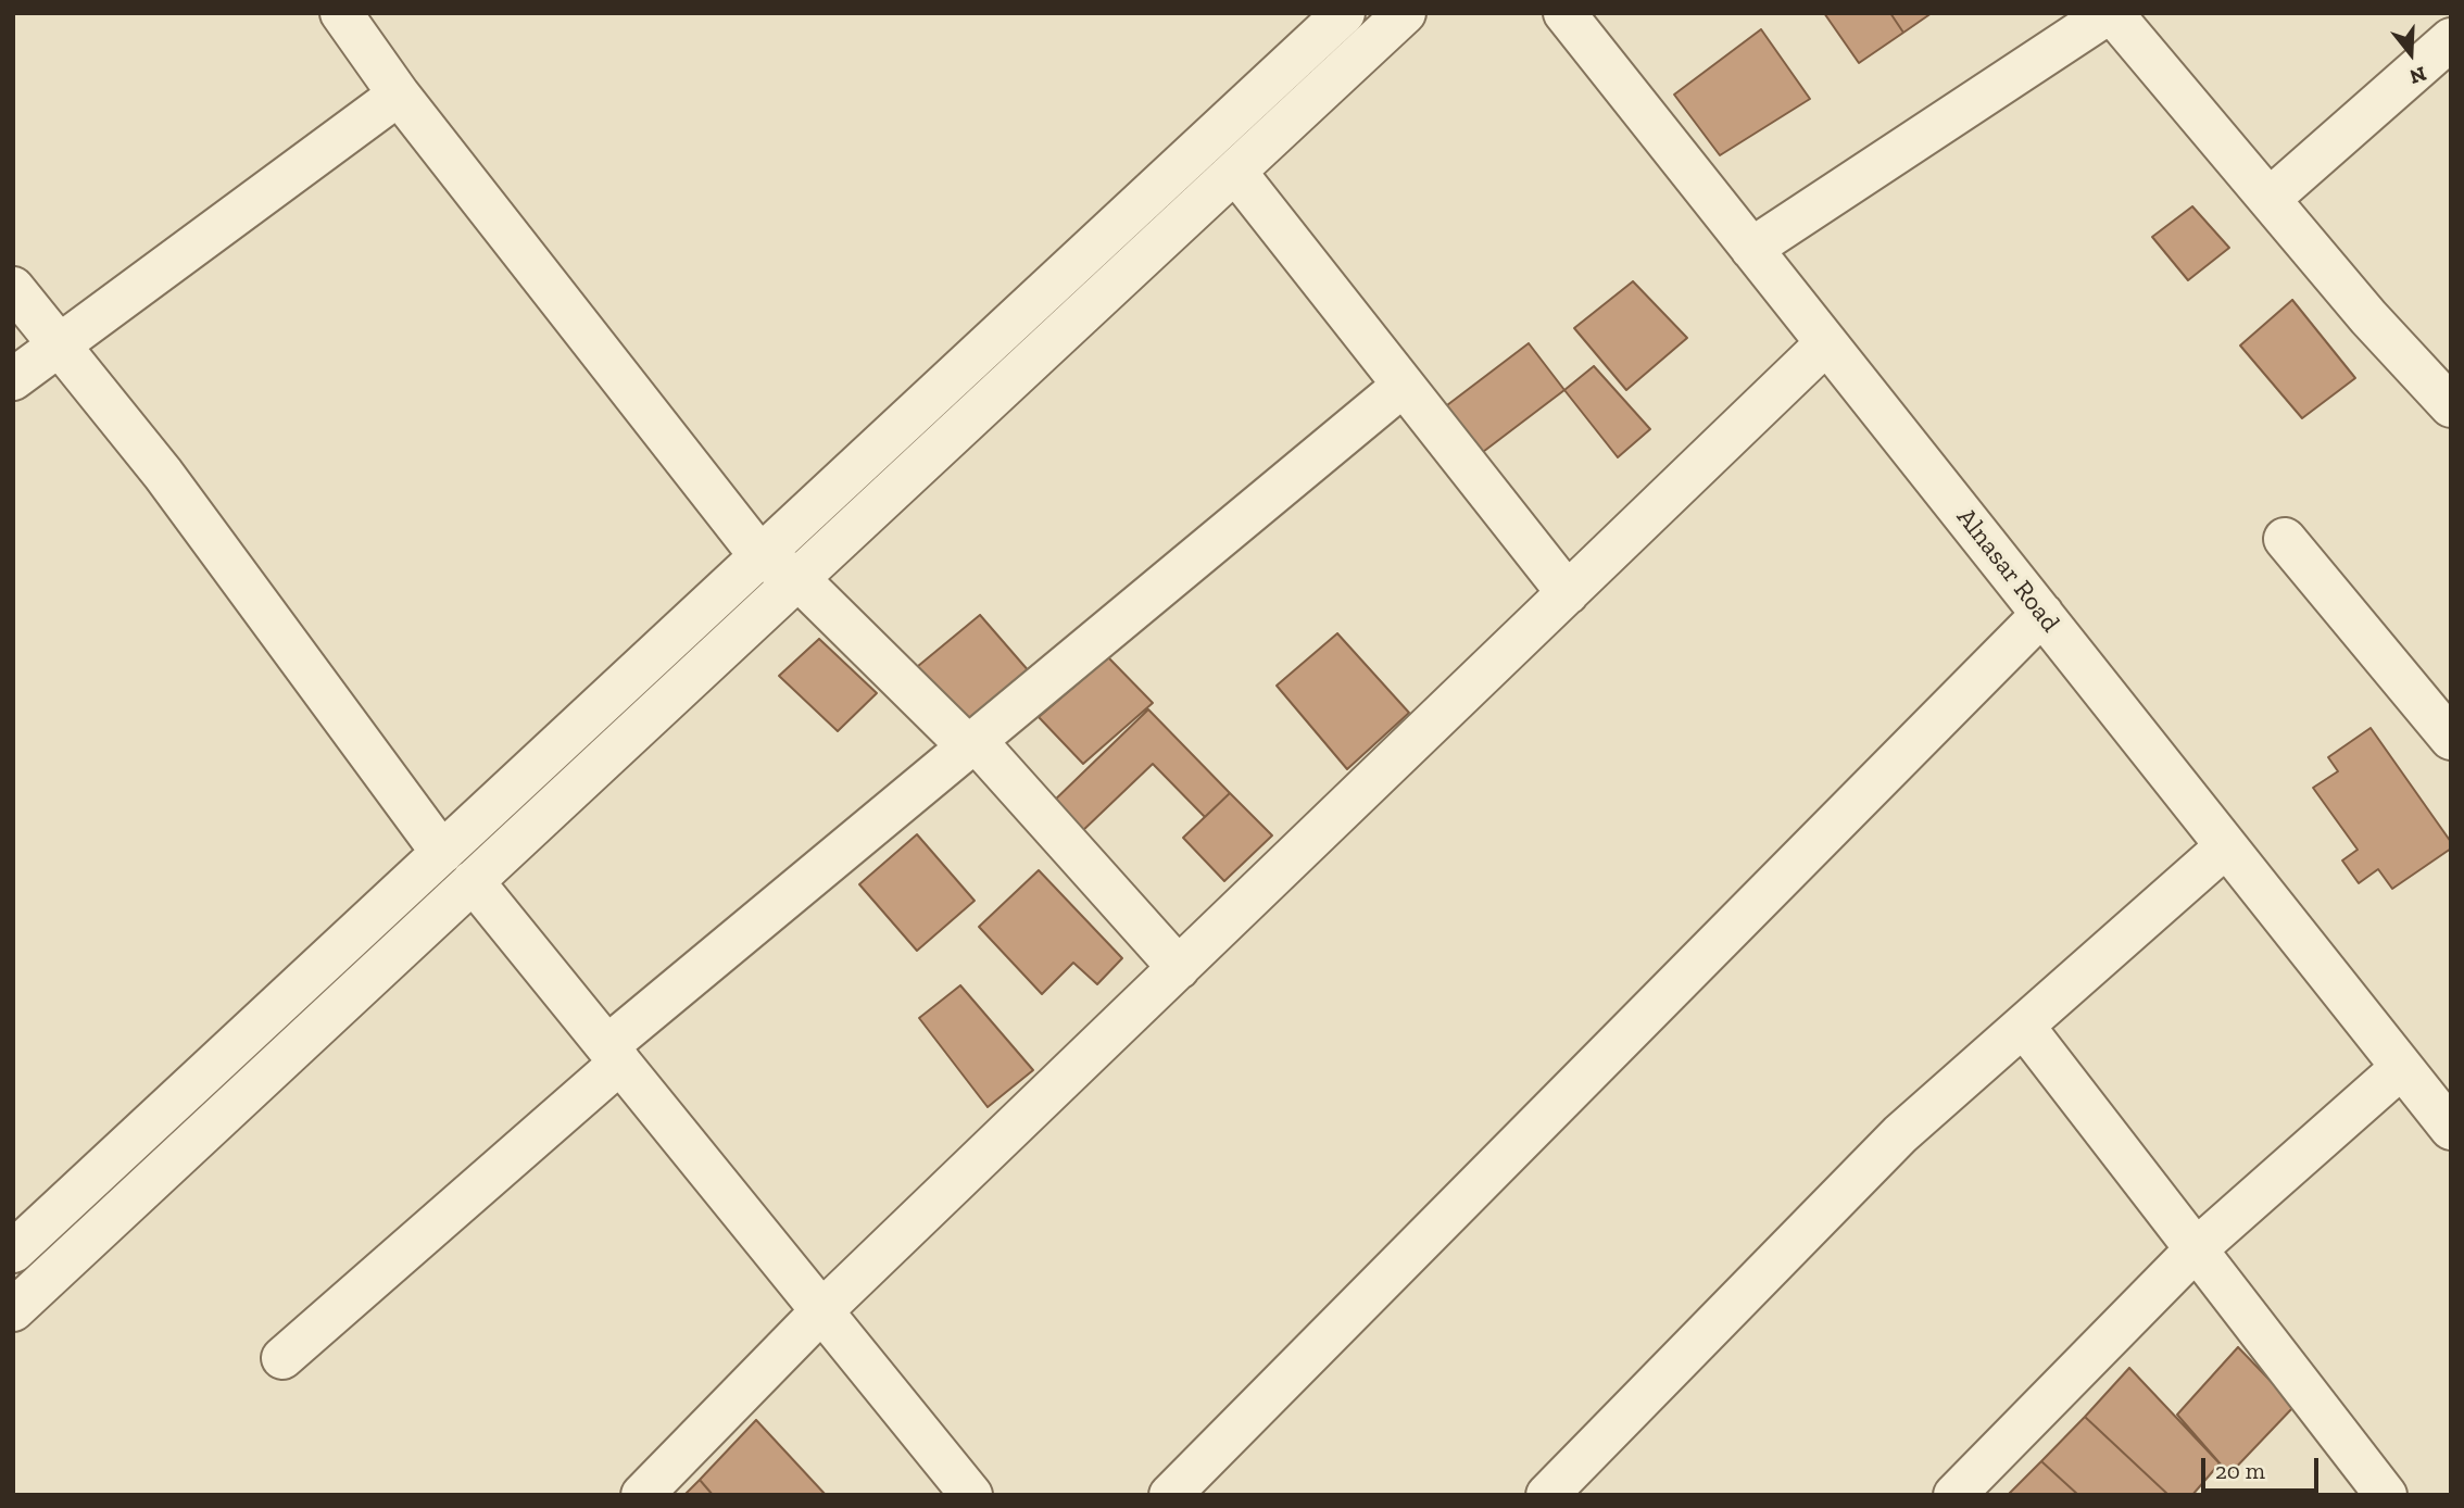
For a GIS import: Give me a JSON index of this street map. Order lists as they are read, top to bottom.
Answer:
{
  "streets": {
    "street": ["Alnasar Road"]
  },
  "scale_bar": "20 m",
  "north": "bottom"
}
